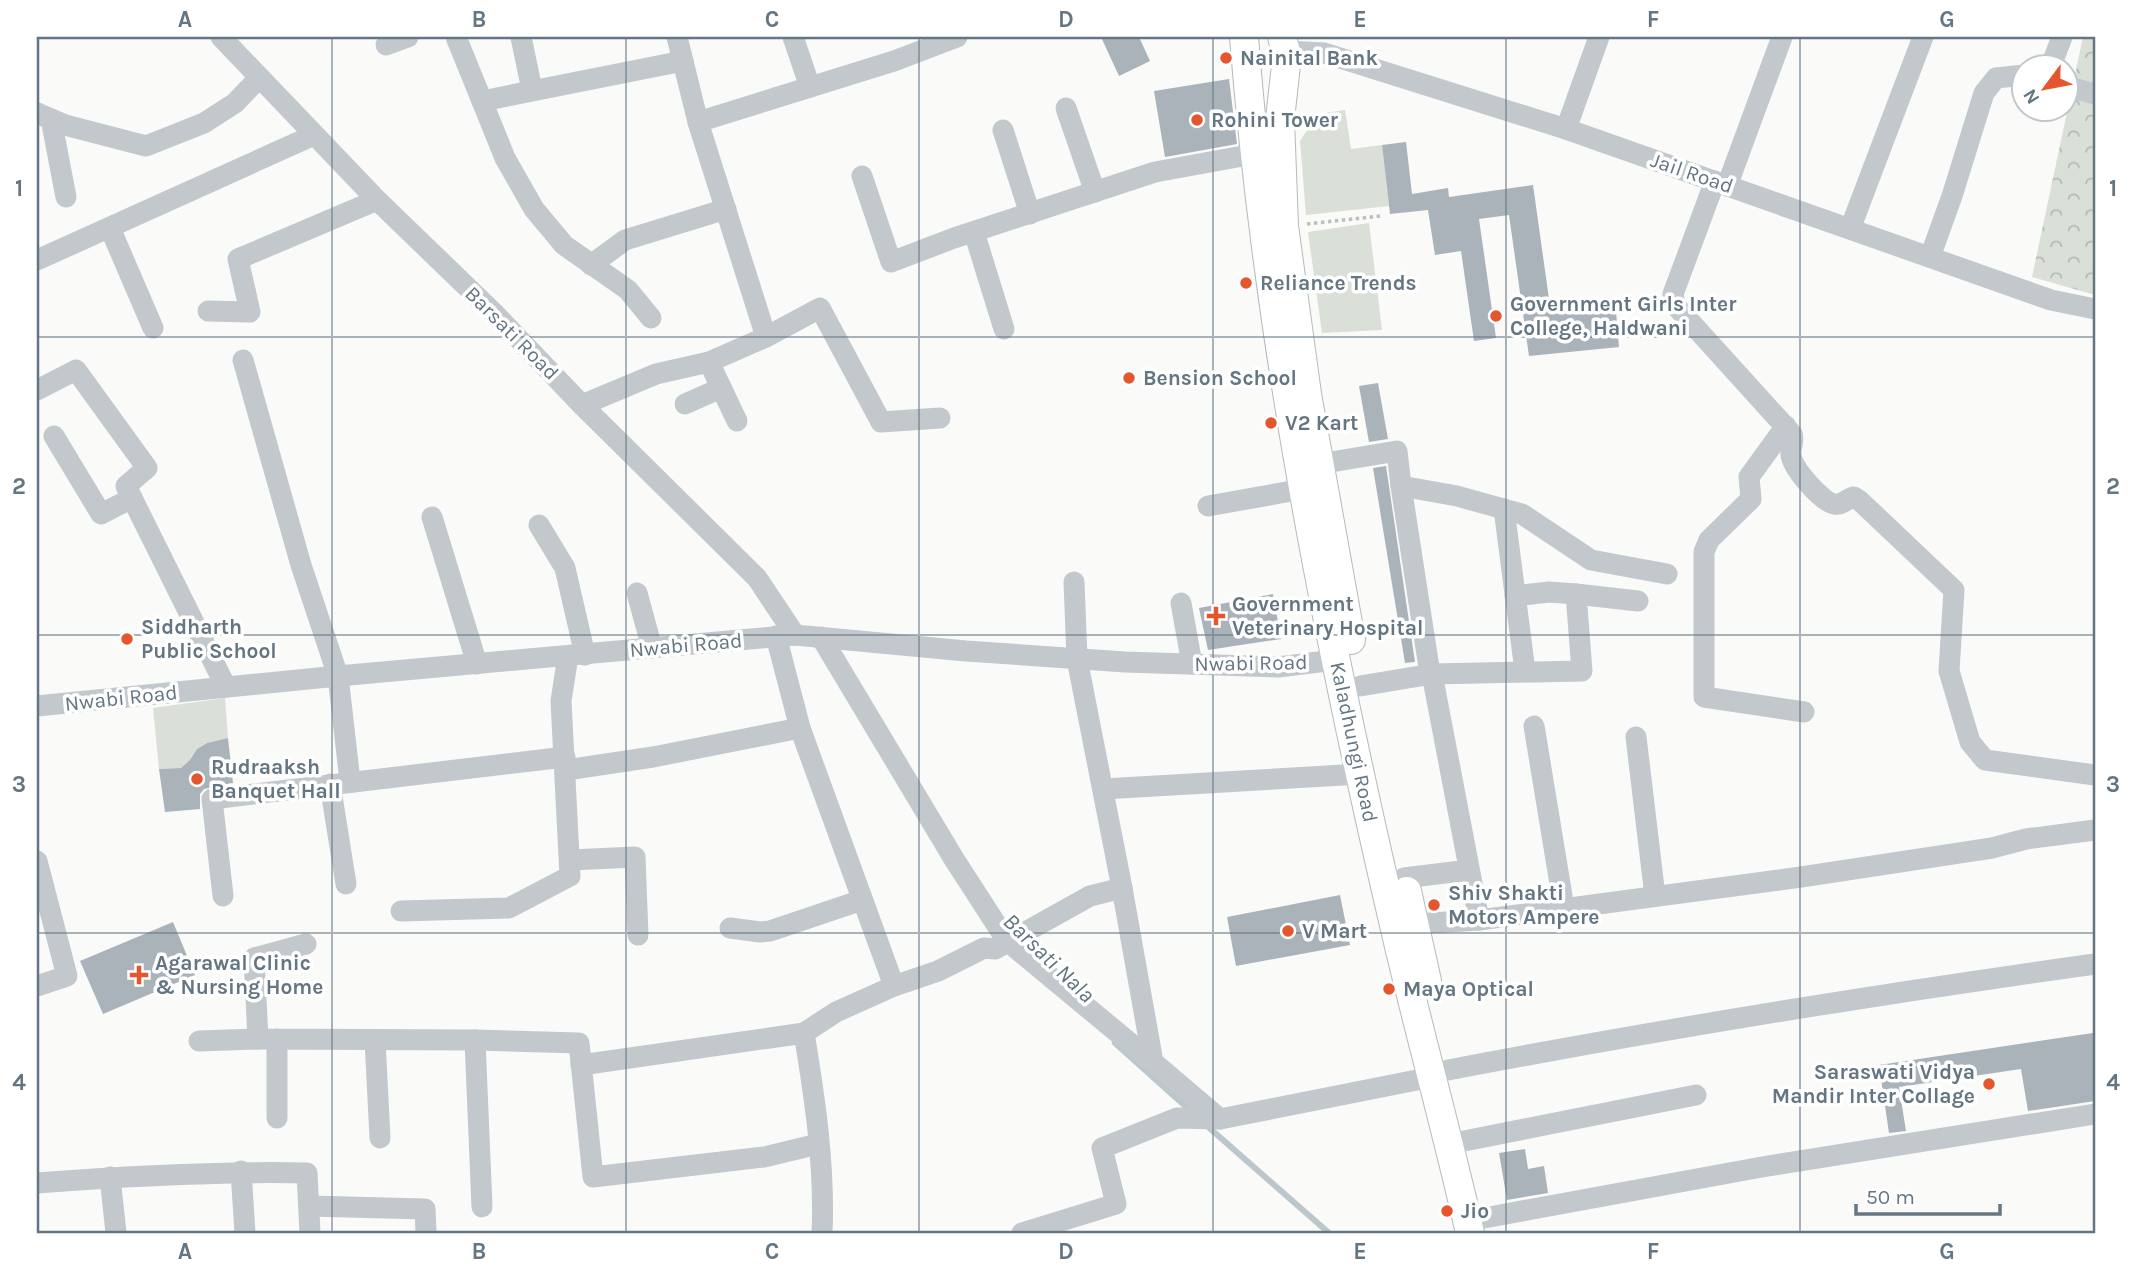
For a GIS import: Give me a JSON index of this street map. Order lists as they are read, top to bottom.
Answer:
{
  "streets": {
    "main road": ["Kaladhungi Road"],
    "street": ["Jail Road", "Barsati Road", "Nwabi Road"]
  },
  "crossings": [
    ["Jail Road", "Kaladhungi Road"],
    ["Barsati Road", "Nwabi Road"],
    ["Nwabi Road", "Kaladhungi Road"]
  ],
  "water": ["Barsati Nala"],
  "places": {
    "other": [
      "Nainital Bank",
      "Rohini Tower",
      "Reliance Trends",
      "Government Girls Inter College, Haldwani",
      "Bension School",
      "V2 Kart",
      "Siddharth Public School",
      "Rudraaksh Banquet Hall",
      "Shiv Shakti Motors Ampere",
      "V Mart",
      "Maya Optical",
      "Saraswati Vidya Mandir Inter Collage",
      "Jio"
    ],
    "health": ["Government Veterinary Hospital", "Agarawal Clinic & Nursing Home"]
  },
  "scale_bar": "50 m",
  "north": "bottom left",
  "grid": {
    "columns": [
      "A",
      "B",
      "C",
      "D",
      "E",
      "F",
      "G"
    ],
    "rows": [
      "1",
      "2",
      "3",
      "4"
    ]
  }
}
